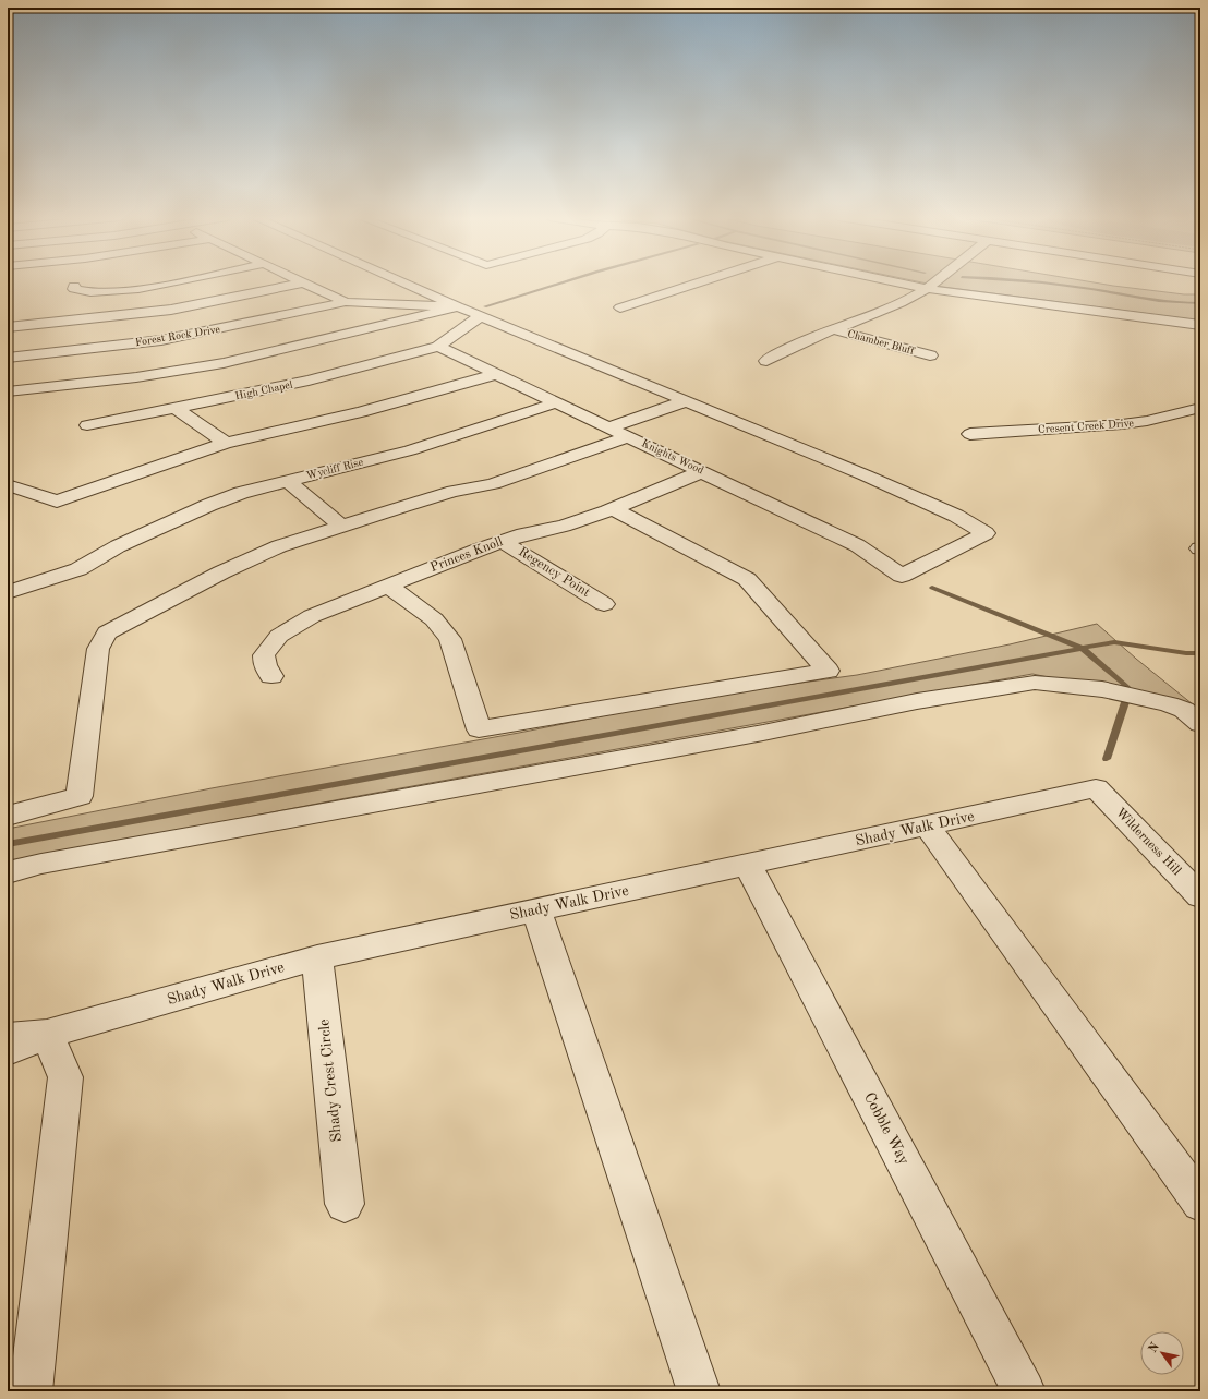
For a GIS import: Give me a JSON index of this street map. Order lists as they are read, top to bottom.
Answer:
{
  "streets": {
    "street": [
      "Forest Rock Drive",
      "Chamber Bluff",
      "High Chapel",
      "Cresent Creek Drive",
      "Knights Wood",
      "Wycliff Rise",
      "Princes Knoll",
      "Regency Point",
      "Shady Walk Drive",
      "Wilderness Hill",
      "Shady Crest Circle",
      "Cobble Way"
    ]
  },
  "crossings": [
    ["High Chapel", "Knights Wood"],
    ["Knights Wood", "Wycliff Rise"],
    ["Knights Wood", "Princes Knoll"],
    ["Princes Knoll", "Regency Point"],
    ["Shady Walk Drive", "Wilderness Hill"],
    ["Shady Walk Drive", "Shady Crest Circle"],
    ["Shady Walk Drive", "Cobble Way"]
  ],
  "north": "top left"
}
